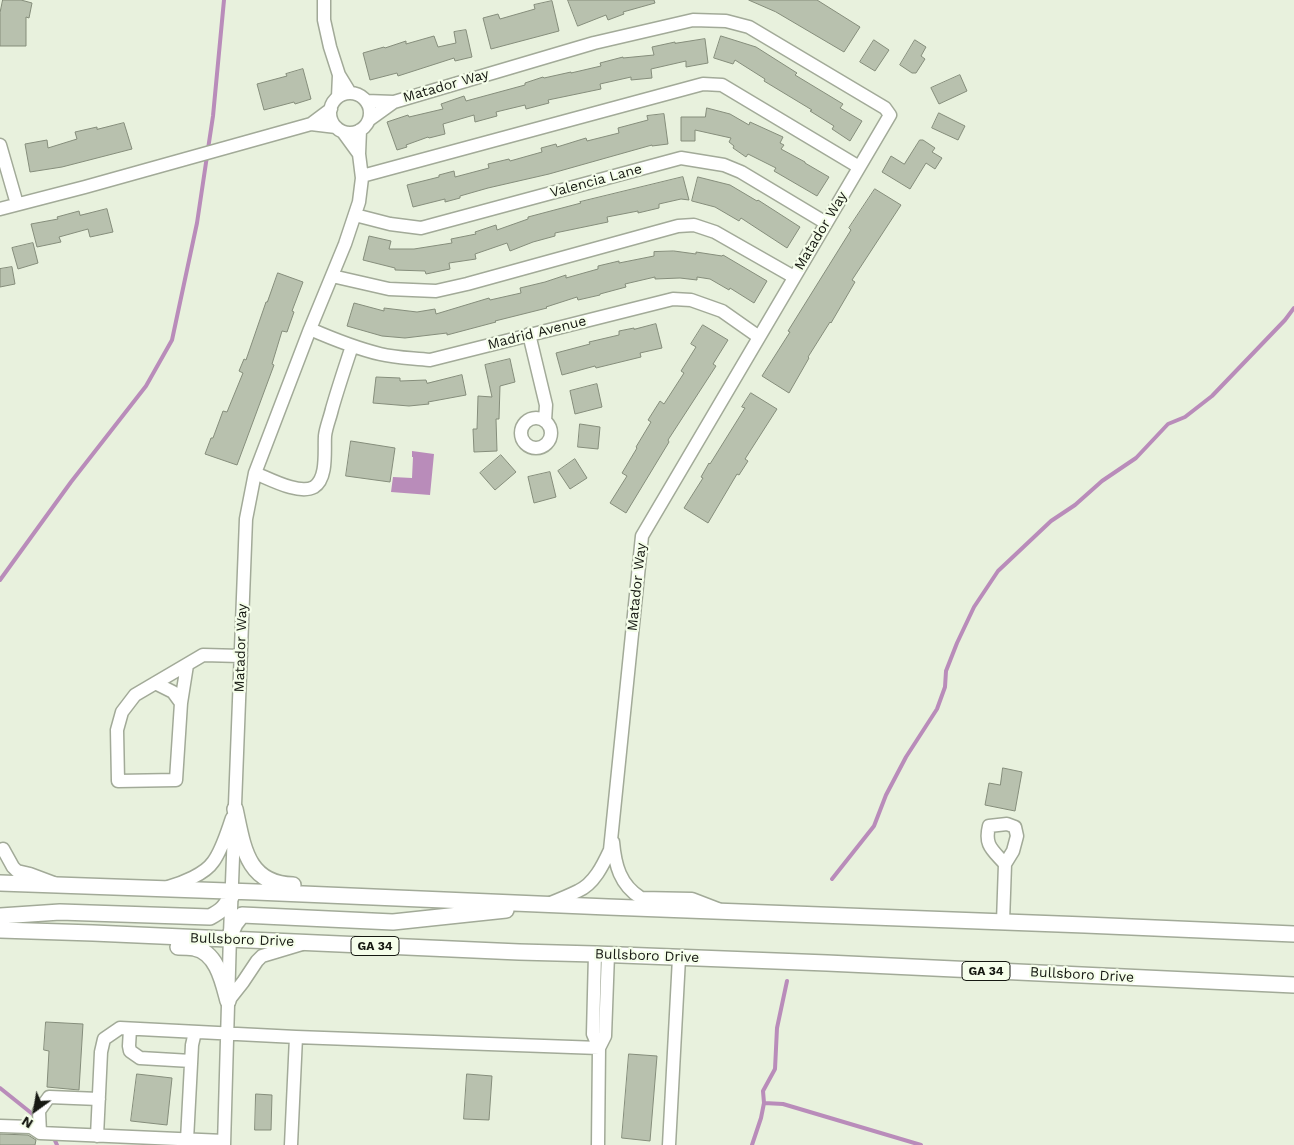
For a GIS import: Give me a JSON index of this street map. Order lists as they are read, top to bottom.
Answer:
{
  "streets": {
    "main road": ["Bullsboro Drive", "GA 34"],
    "street": ["Matador Way", "Valencia Lane", "Madrid Avenue"]
  },
  "crossings": [
    ["Matador Way", "Valencia Lane"],
    ["Matador Way", "Madrid Avenue"],
    ["Matador Way", "Bullsboro Drive"]
  ],
  "north": "bottom left"
}
